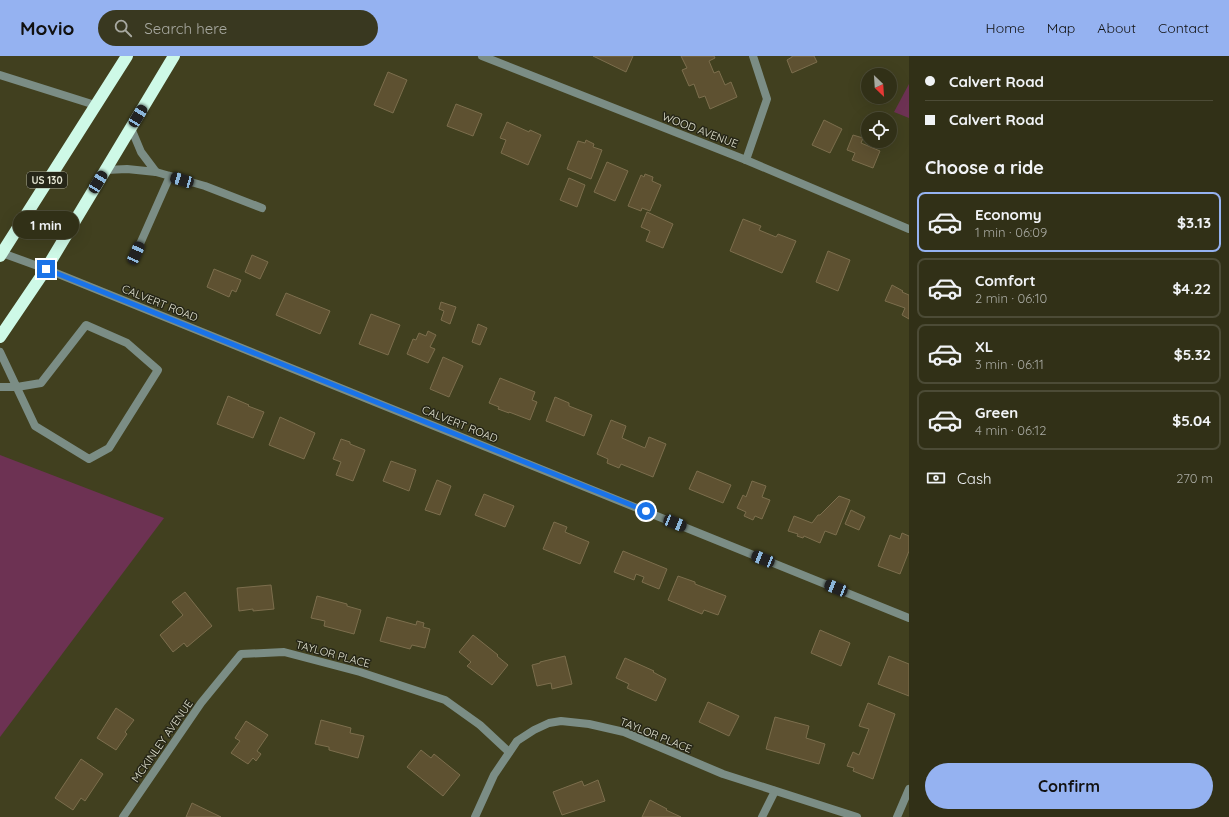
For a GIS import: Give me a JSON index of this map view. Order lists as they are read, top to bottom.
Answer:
{
  "streets": {
    "highway": ["US 130"],
    "street": [
      "WOOD AVENUE",
      "CALVERT ROAD",
      "TAYLOR PLACE",
      "MCKINLEY AVENUE"
    ]
  },
  "crossings": [
    ["US 130", "CALVERT ROAD"],
    ["TAYLOR PLACE", "MCKINLEY AVENUE"]
  ],
  "north": "bottom right",
  "page": {
    "header": "Movio",
    "search": "Search here",
    "nav": [
      "Home",
      "Map",
      "About",
      "Contact"
    ],
    "banner": ["Calvert Road", "Calvert Road"],
    "heading": "Choose a ride",
    "list": [
      {
        "name": "Economy",
        "note": "1 min · 06:09",
        "value": "$3.13"
      },
      {
        "name": "Comfort",
        "note": "2 min · 06:10",
        "value": "$4.22"
      },
      {
        "name": "XL",
        "note": "3 min · 06:11",
        "value": "$5.32"
      },
      {
        "name": "Green",
        "note": "4 min · 06:12",
        "value": "$5.04"
      }
    ],
    "bubble": "1 min",
    "pay": ["Cash", "270 m"],
    "buttons": "Confirm"
  }
}
